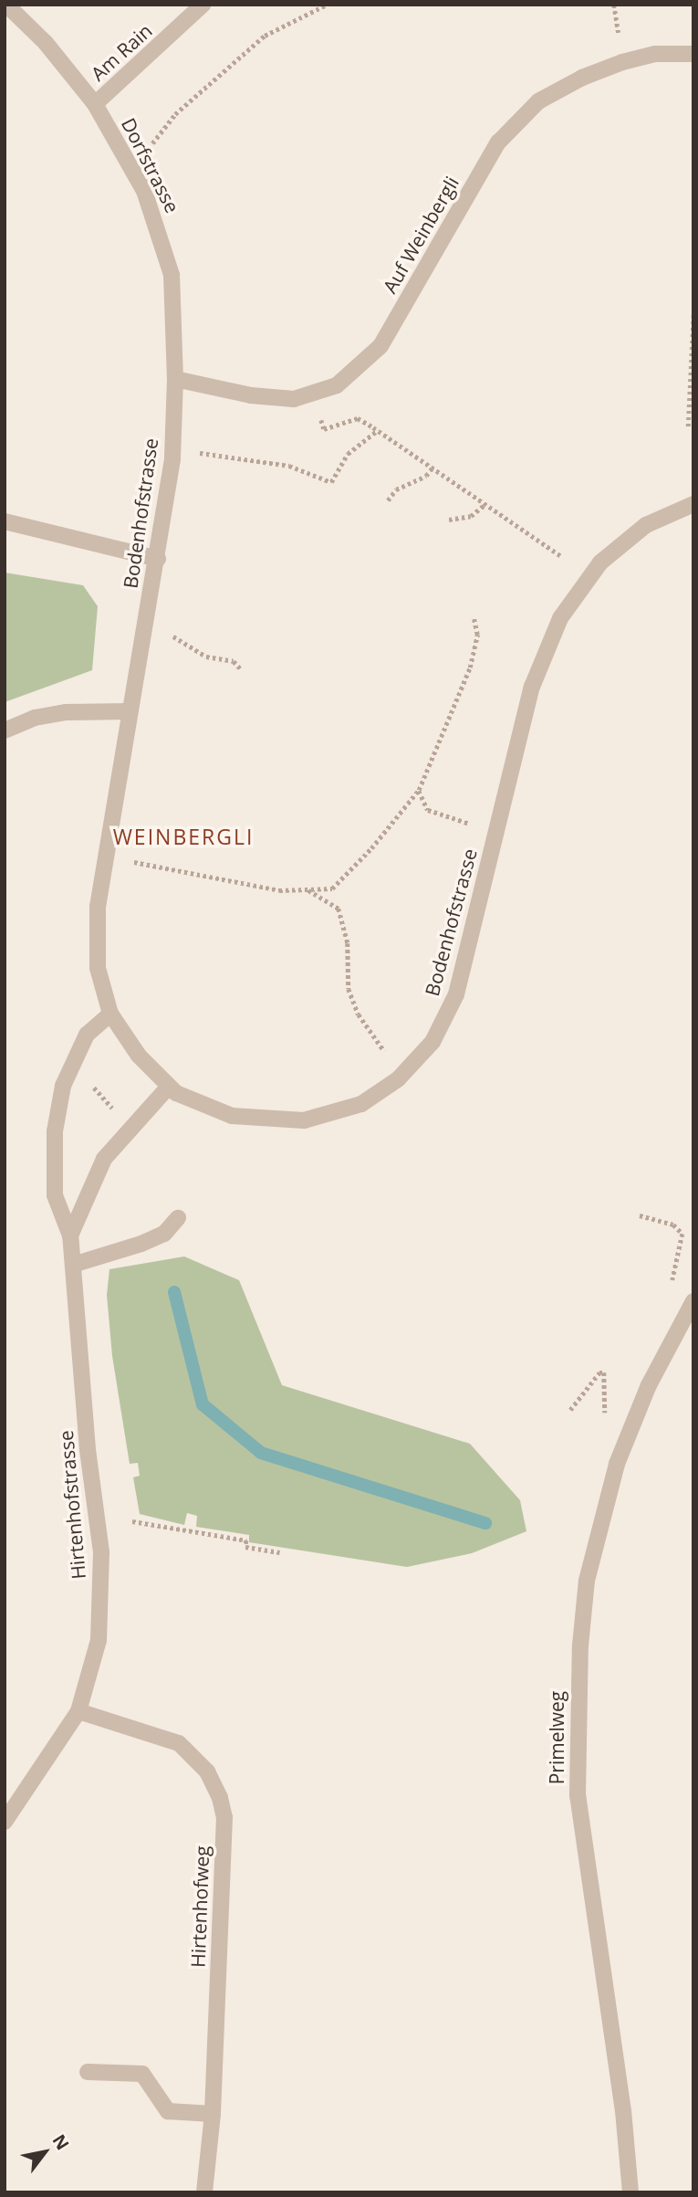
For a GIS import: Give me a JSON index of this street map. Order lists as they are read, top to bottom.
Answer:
{
  "streets": {
    "street": [
      "Am Rain",
      "Dorfstrasse",
      "Auf Weinbergli",
      "Bodenhofstrasse",
      "Hirtenhofstrasse",
      "Primelweg",
      "Hirtenhofweg"
    ]
  },
  "crossings": [
    ["Am Rain", "Dorfstrasse"],
    ["Dorfstrasse", "Auf Weinbergli"],
    ["Dorfstrasse", "Bodenhofstrasse"],
    ["Auf Weinbergli", "Bodenhofstrasse"],
    ["Bodenhofstrasse", "Hirtenhofstrasse"],
    ["Hirtenhofstrasse", "Hirtenhofweg"]
  ],
  "districts": ["WEINBERGLI"],
  "north": "top right"
}
